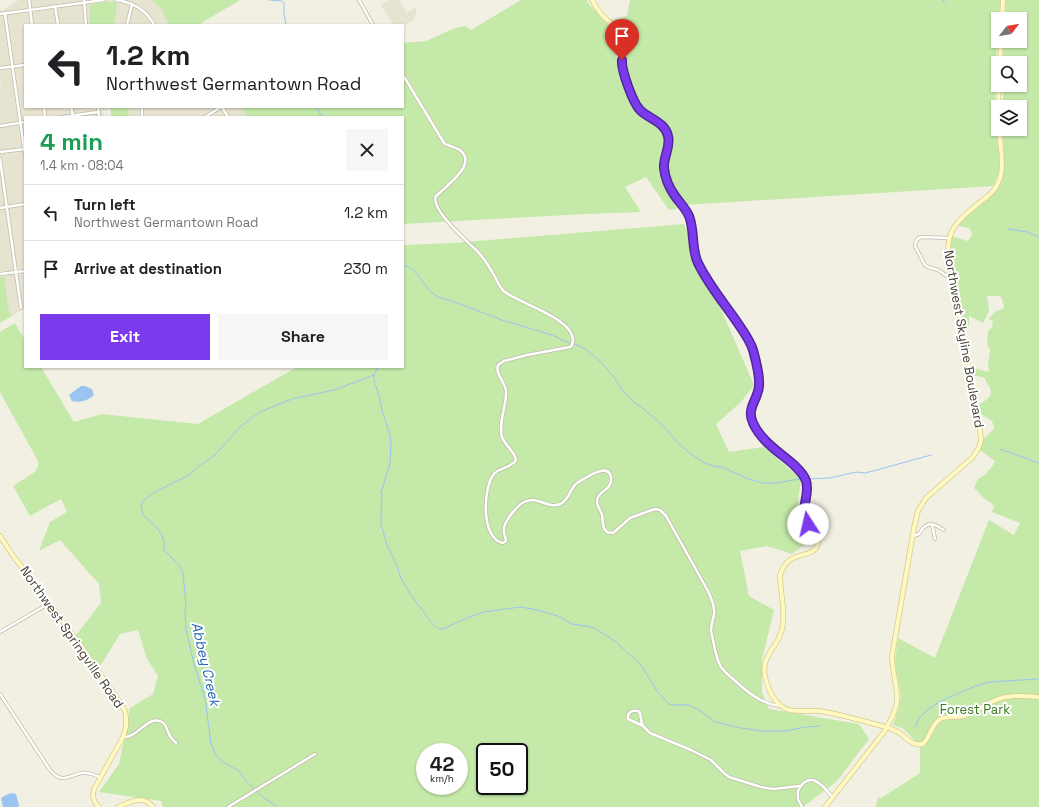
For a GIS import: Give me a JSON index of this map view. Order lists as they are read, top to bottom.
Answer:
{
  "streets": {
    "main road": ["Northwest Skyline Boulevard", "Northwest Springville Road"]
  },
  "water": ["Abbey Creek"],
  "parks": ["Forest Park"],
  "north": "top right",
  "page": {
    "turn": ["1.2 km", "Northwest Germantown Road"],
    "heading": ["4 min", "1.4 km · 08:04"],
    "list": [
      {
        "name": "Turn left",
        "note": "Northwest Germantown Road",
        "value": "1.2 km"
      },
      {
        "name": "Arrive at destination",
        "value": "230 m"
      }
    ],
    "buttons": ["Exit", "Share"],
    "speed": "42 km/h",
    "limit": "50"
  }
}
